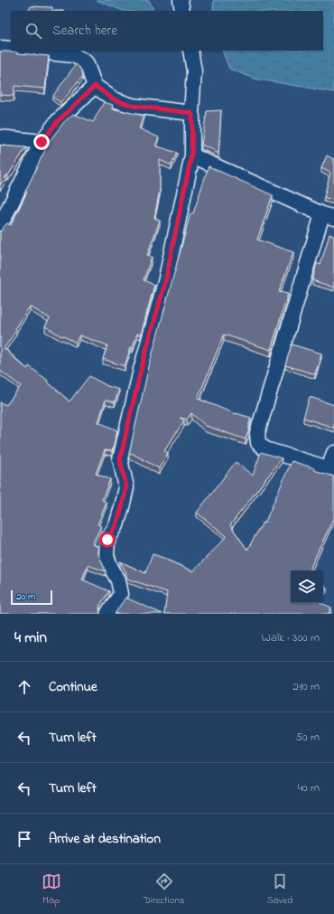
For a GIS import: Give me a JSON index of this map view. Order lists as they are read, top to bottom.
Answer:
{
  "scale_bar": "20 m",
  "page": {
    "search": "Search here",
    "scale": "20 m",
    "heading": ["4 min", "Walk · 300 m"],
    "list": [
      ["Continue", "210 m"],
      ["Turn left", "50 m"],
      ["Turn left", "40 m"],
      "Arrive at destination"
    ],
    "nav": ["Map", "Directions", "Saved"]
  }
}
